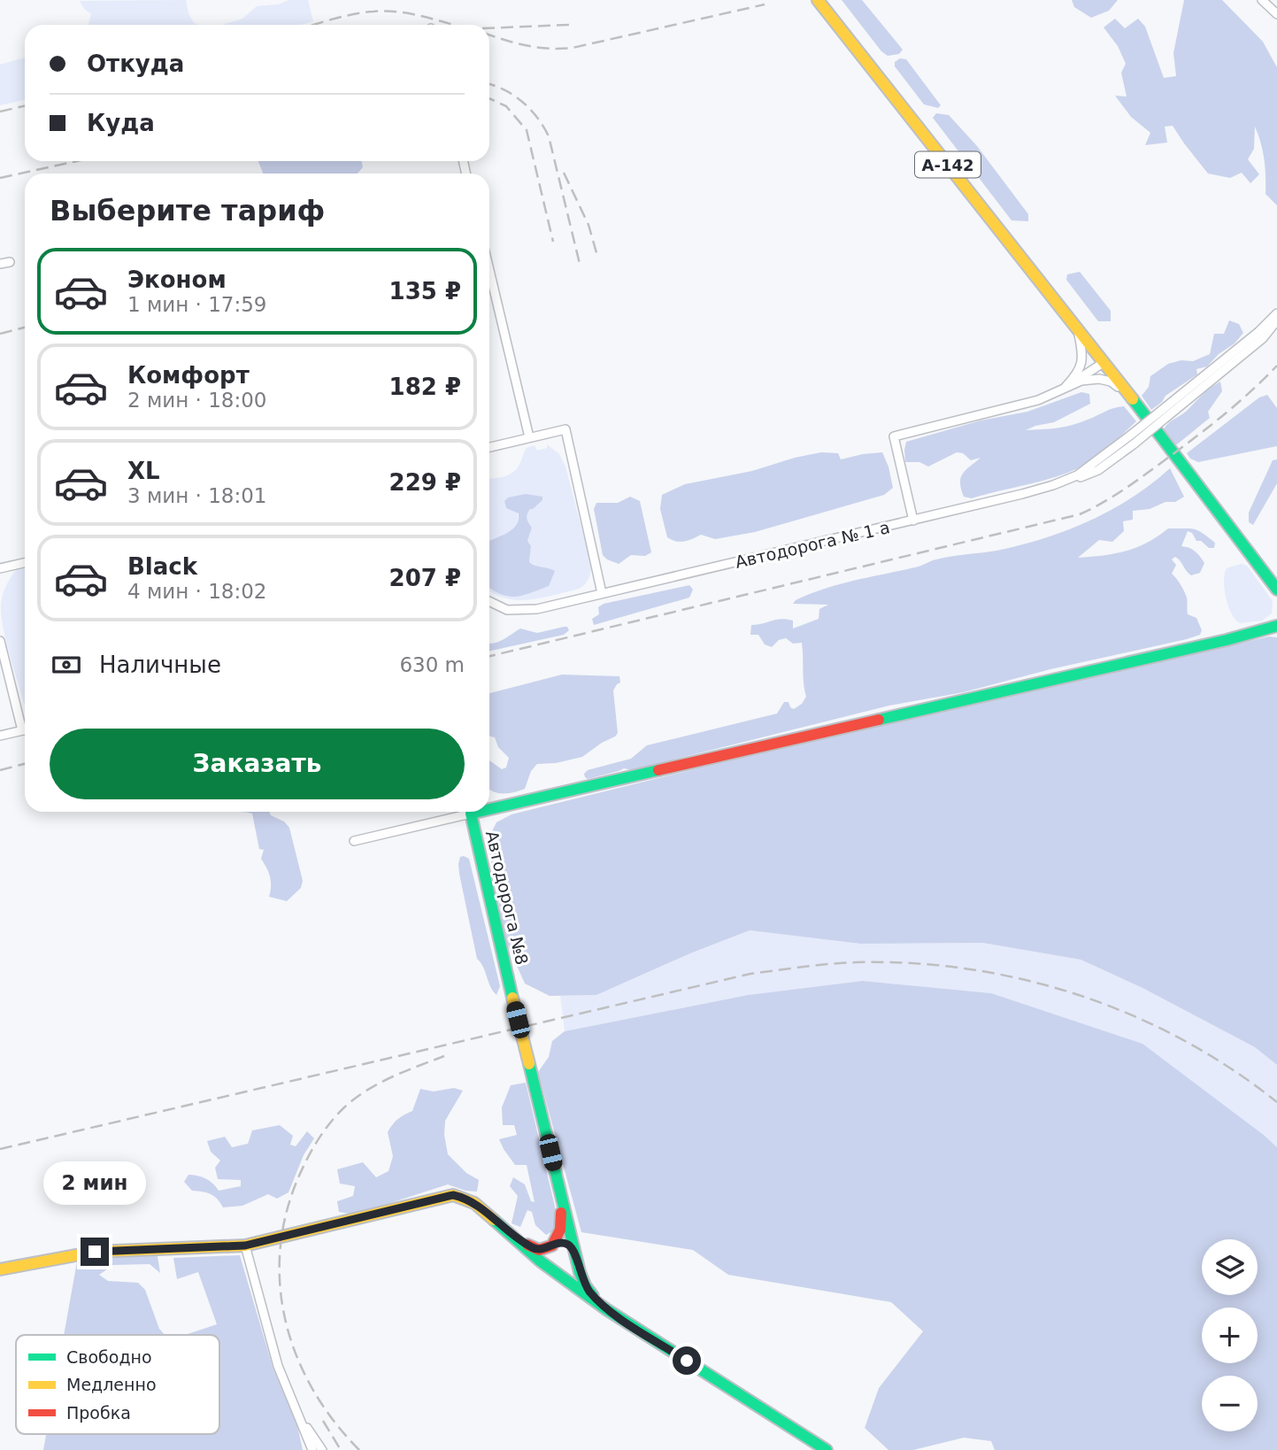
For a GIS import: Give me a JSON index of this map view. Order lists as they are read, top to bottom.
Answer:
{
  "streets": {
    "main road": ["А-142", "Автодорога №8"],
    "street": ["Автодорога № 1 а"]
  },
  "legend": ["Свободно", "Медленно", "Пробка"],
  "page": {
    "banner": ["Откуда", "Куда"],
    "heading": "Выберите тариф",
    "list": [
      {
        "name": "Эконом",
        "note": "1 мин · 17:59",
        "value": "135 ₽"
      },
      {
        "name": "Комфорт",
        "note": "2 мин · 18:00",
        "value": "182 ₽"
      },
      {
        "name": "XL",
        "note": "3 мин · 18:01",
        "value": "229 ₽"
      },
      {
        "name": "Black",
        "note": "4 мин · 18:02",
        "value": "207 ₽"
      }
    ],
    "pay": ["Наличные", "630 m"],
    "buttons": "Заказать",
    "bubble": "2 мин",
    "map_buttons": ["+", "−"]
  }
}
